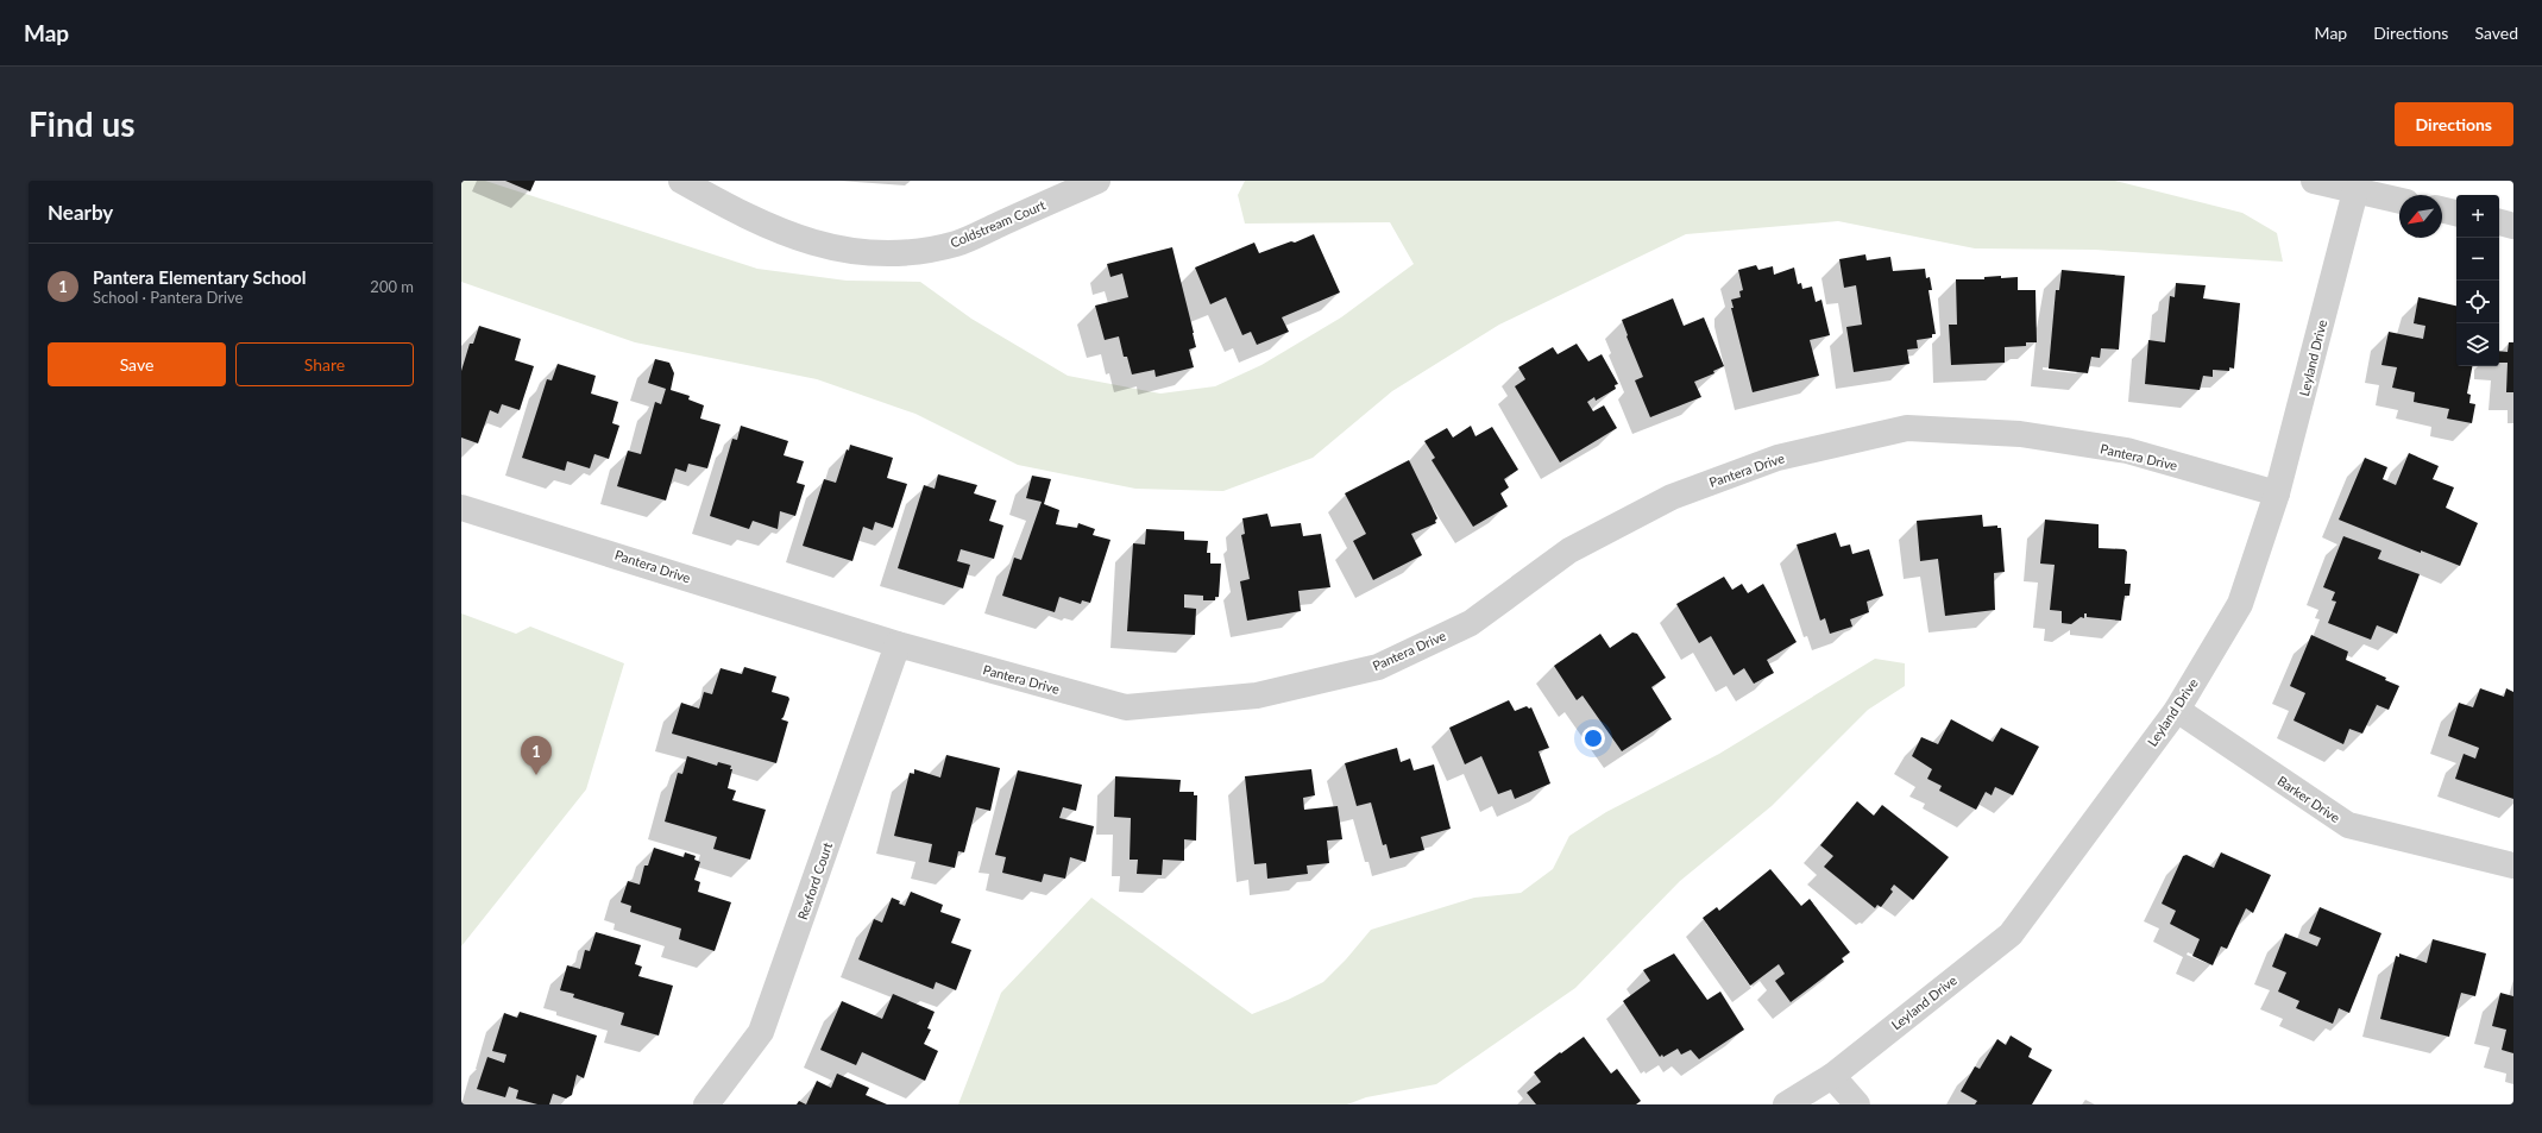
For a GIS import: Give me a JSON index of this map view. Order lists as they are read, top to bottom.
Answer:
{
  "streets": {
    "street": [
      "Coldstream Court",
      "Leyland Drive",
      "Pantera Drive",
      "Barker Drive",
      "Rexford Court"
    ]
  },
  "crossings": [
    ["Leyland Drive", "Pantera Drive"],
    ["Leyland Drive", "Barker Drive"],
    ["Pantera Drive", "Rexford Court"]
  ],
  "north": "bottom left",
  "page": {
    "header": "Map",
    "nav": ["Map", "Directions", "Saved"],
    "buttons": [
      "Directions",
      ["Save", "Share"]
    ],
    "title": "Find us",
    "heading": "Nearby",
    "map_buttons": ["+", "−"],
    "list": [
      {
        "mark": "1",
        "name": "Pantera Elementary School",
        "note": "School · Pantera Drive",
        "value": "200 m"
      }
    ],
    "pins": "1"
  }
}
